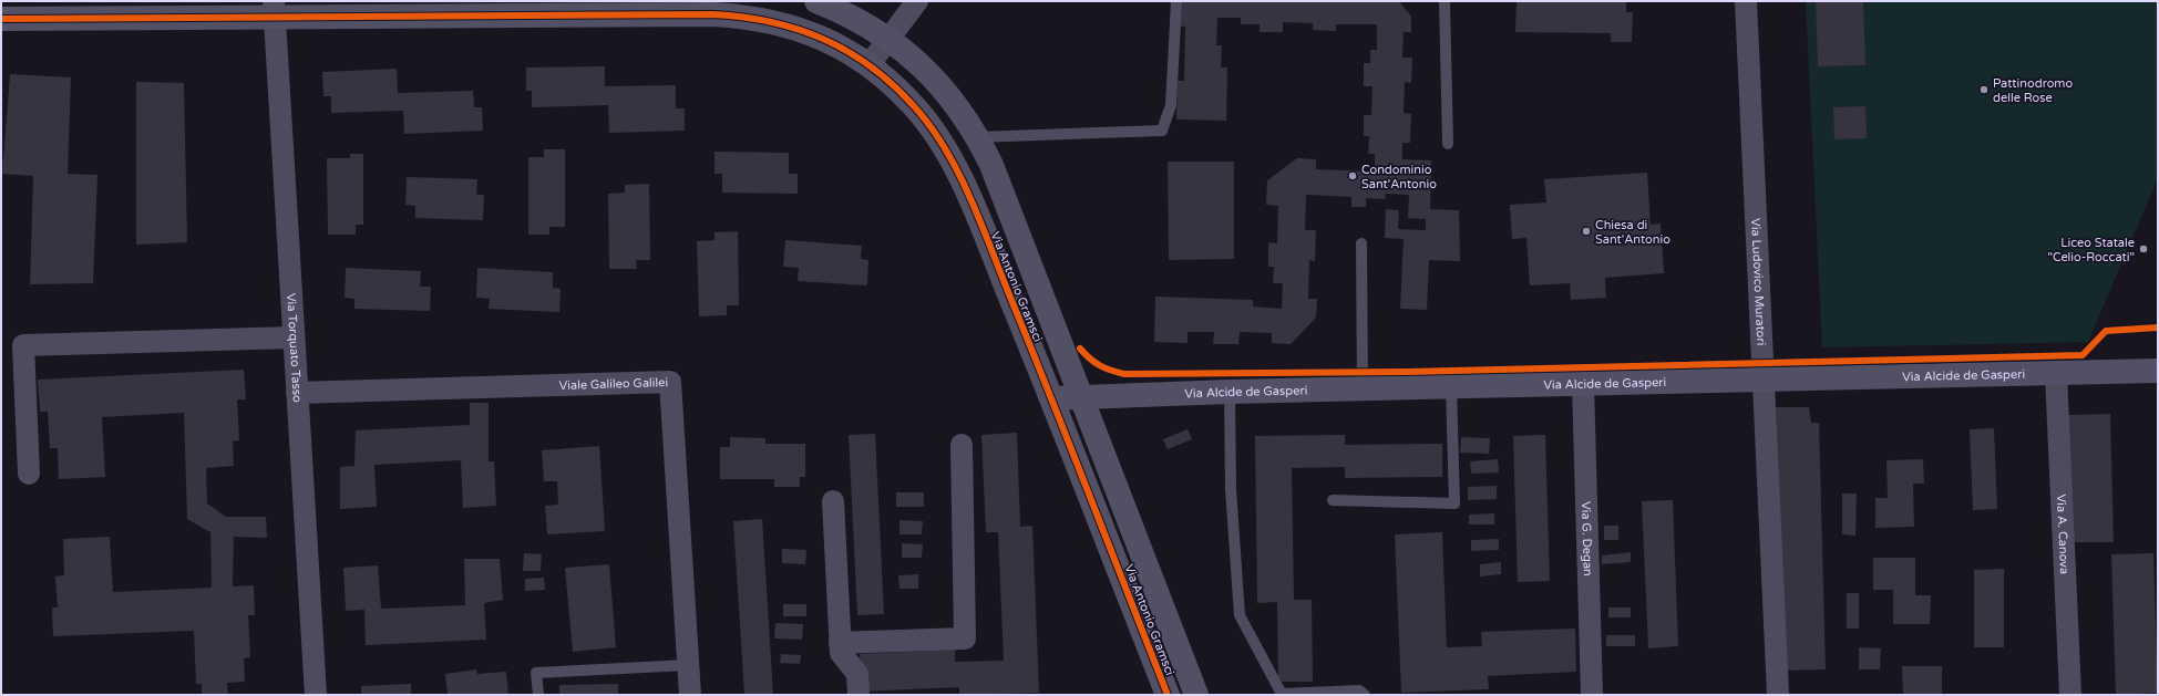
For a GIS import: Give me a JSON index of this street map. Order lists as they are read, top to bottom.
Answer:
{
  "streets": {
    "street": [
      "Via Ludovico Muratori",
      "Via Antonio Gramsci",
      "Via Torquato Tasso",
      "Via Alcide de Gasperi",
      "Viale Galileo Galilei",
      "Via A. Canova",
      "Via G. Degan"
    ]
  },
  "crossings": [
    ["Via Ludovico Muratori", "Via Alcide de Gasperi"],
    ["Via Antonio Gramsci", "Via Torquato Tasso"],
    ["Via Antonio Gramsci", "Via Alcide de Gasperi"],
    ["Via Torquato Tasso", "Viale Galileo Galilei"],
    ["Via Alcide de Gasperi", "Via A. Canova"],
    ["Via Alcide de Gasperi", "Via G. Degan"]
  ],
  "places": [
    "Pattinodromo delle Rose",
    "Condominio Sant'Antonio",
    "Chiesa di Sant'Antonio",
    "Liceo Statale \"Celio-Roccati\""
  ]
}
